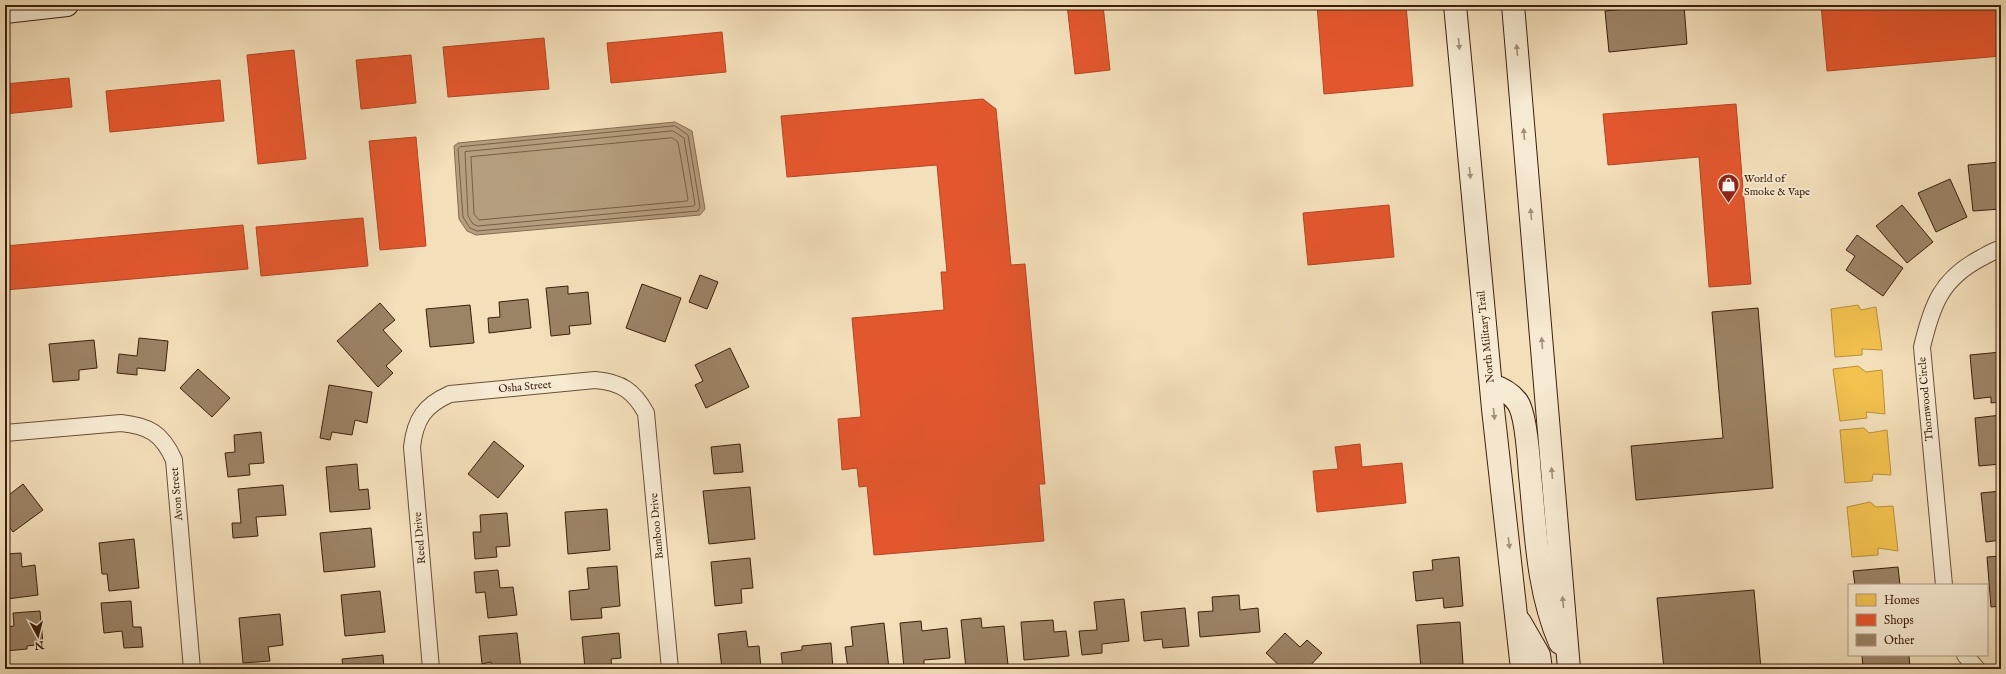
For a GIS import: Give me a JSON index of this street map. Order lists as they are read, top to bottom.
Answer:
{
  "streets": {
    "main road": ["North Military Trail"],
    "street": [
      "Osha Street",
      "Thornwood Circle",
      "Avon Street",
      "Bamboo Drive",
      "Reed Drive"
    ]
  },
  "crossings": [
    ["Osha Street", "Bamboo Drive"],
    ["Osha Street", "Reed Drive"]
  ],
  "places": {
    "shop": ["World of Smoke & Vape"]
  },
  "legend": ["Homes", "Shops", "Other"],
  "north": "bottom"
}
